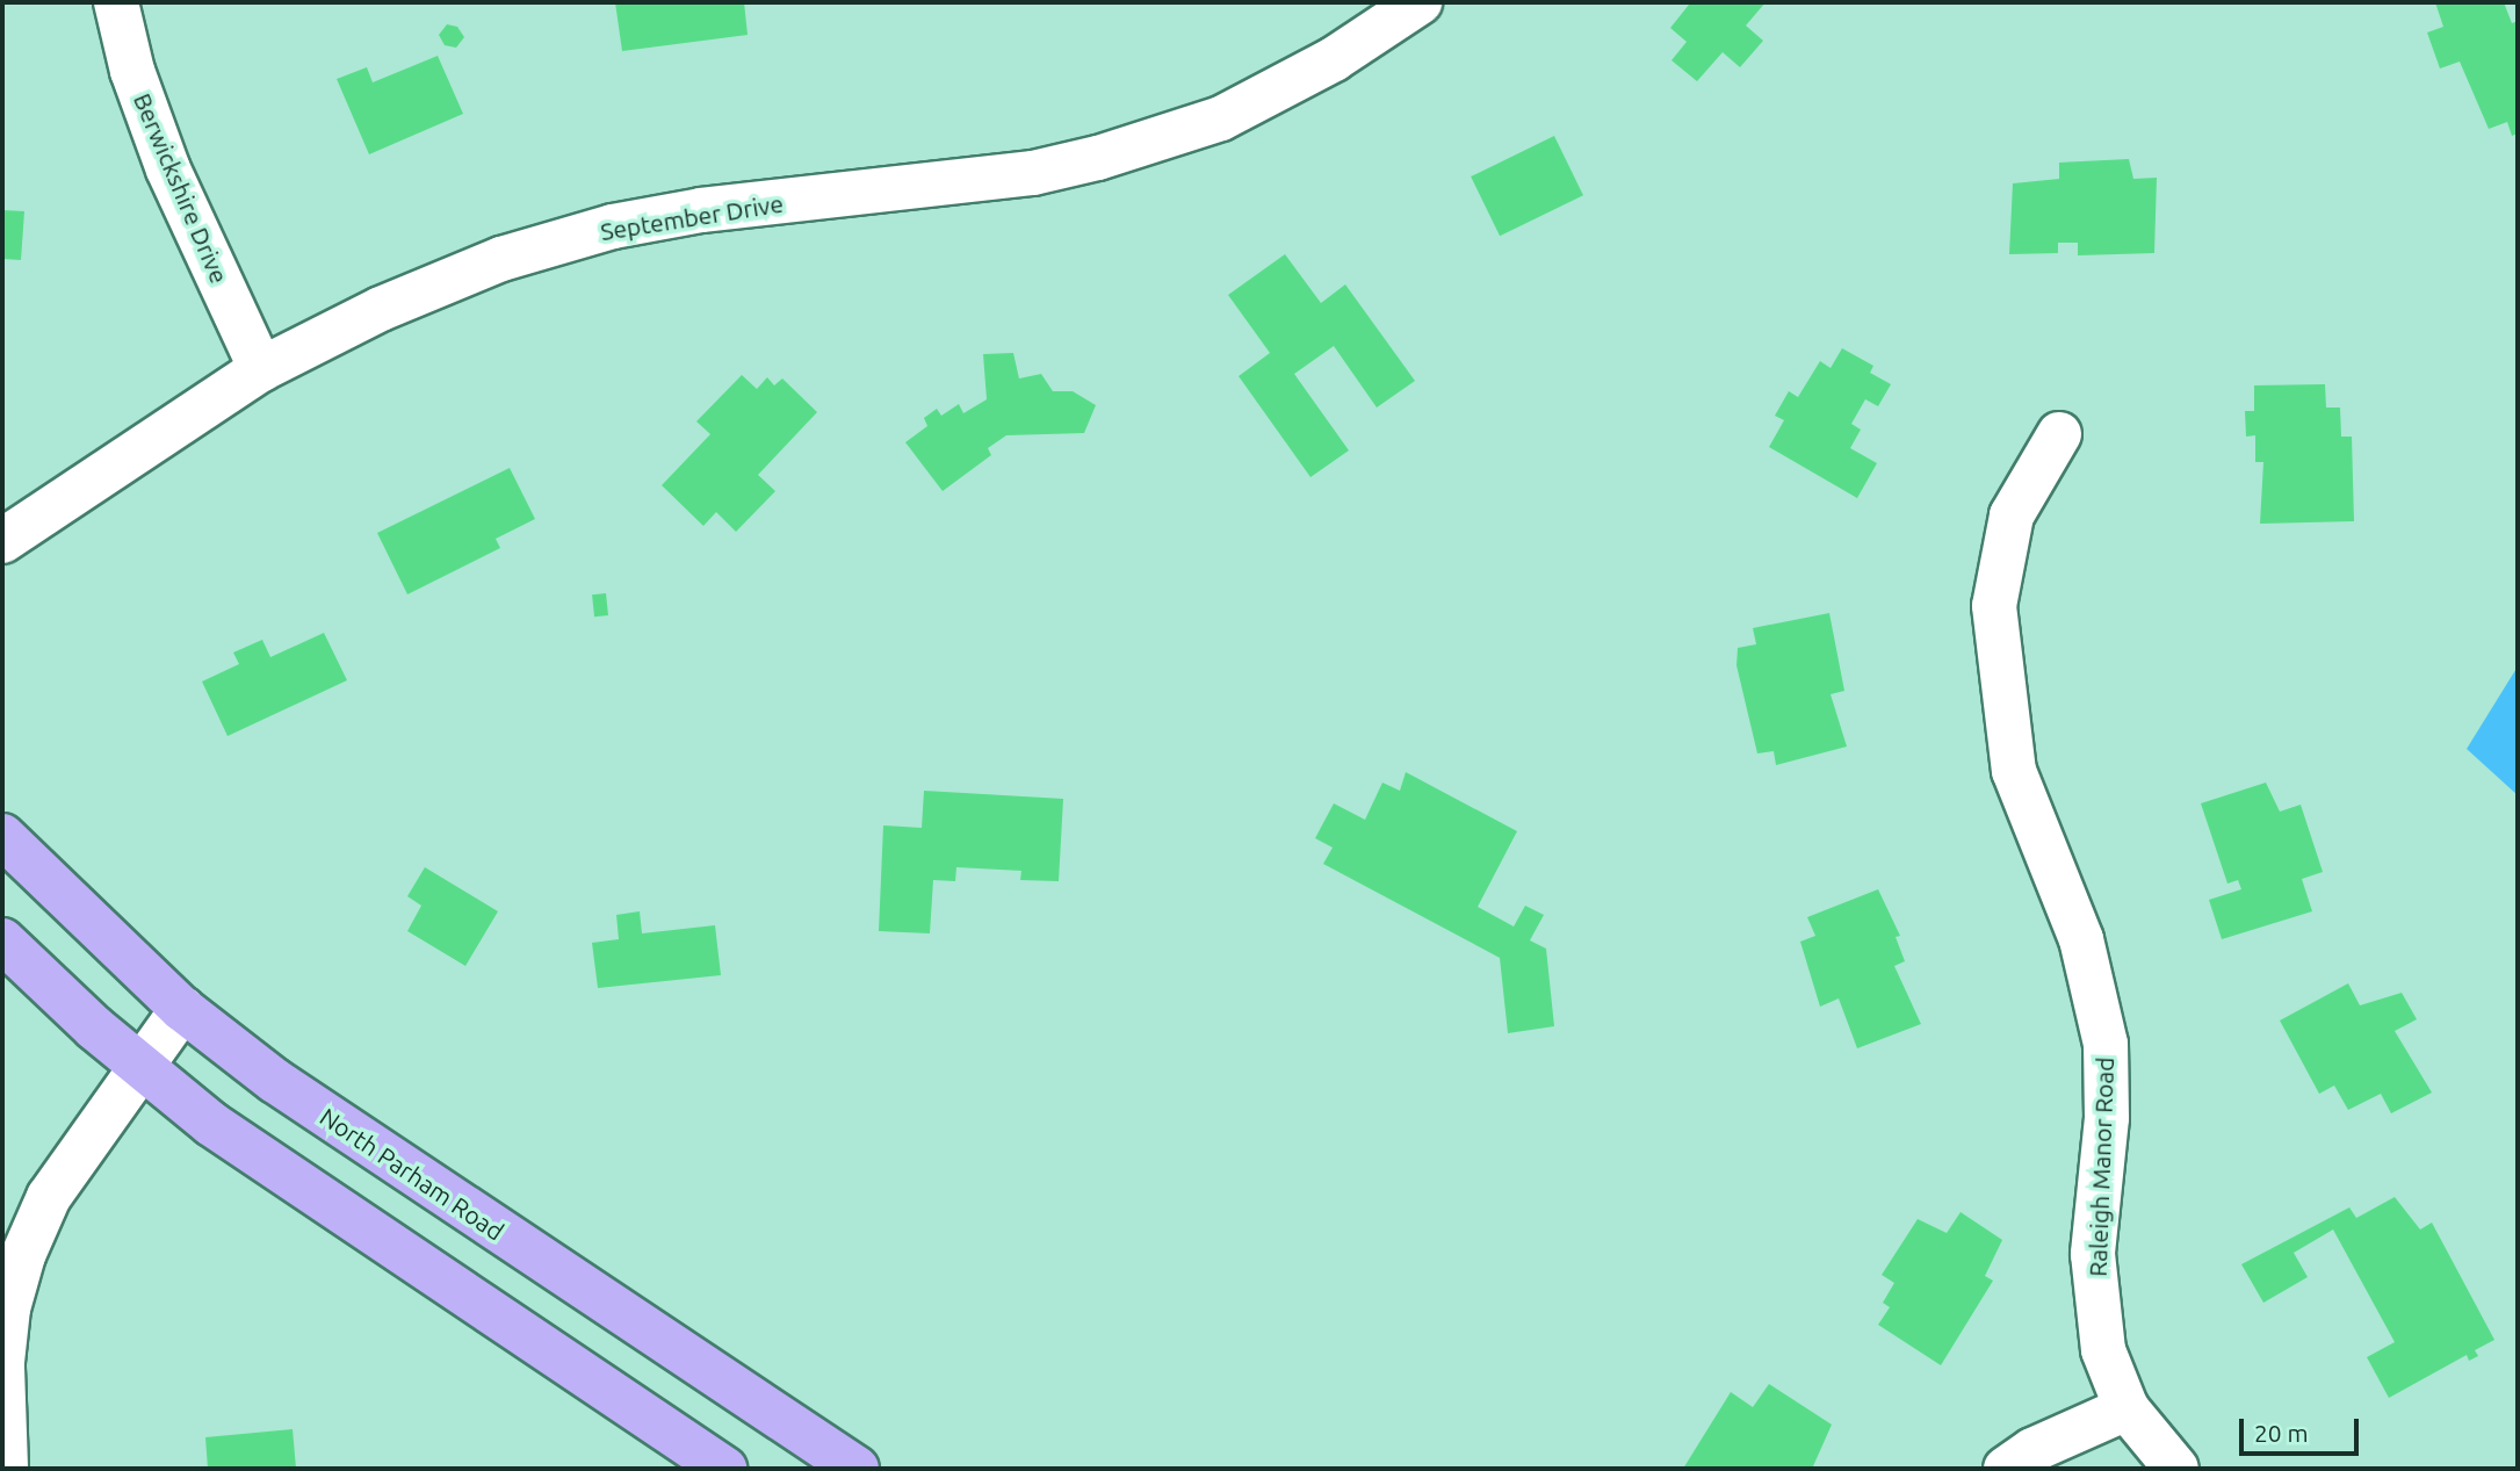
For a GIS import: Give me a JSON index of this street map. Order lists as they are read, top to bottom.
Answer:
{
  "streets": {
    "highway": ["North Parham Road"],
    "street": ["Berwickshire Drive", "September Drive", "Raleigh Manor Road"]
  },
  "crossings": [
    ["Berwickshire Drive", "September Drive"]
  ],
  "scale_bar": "20 m"
}
